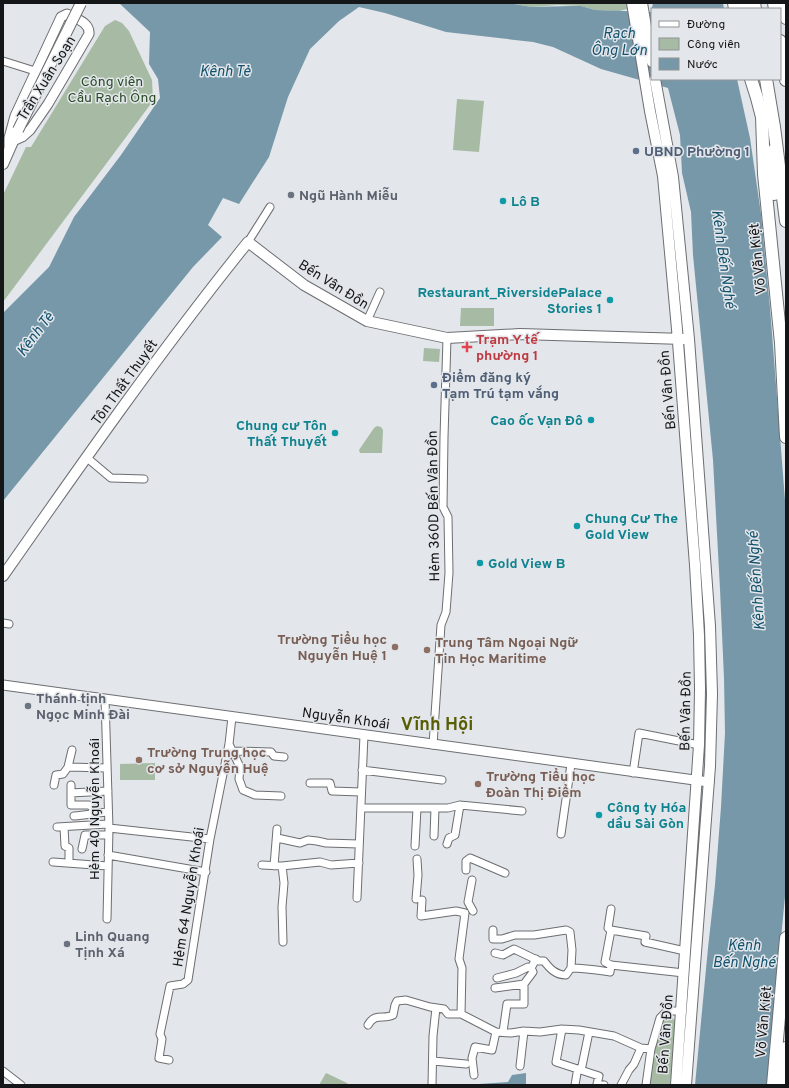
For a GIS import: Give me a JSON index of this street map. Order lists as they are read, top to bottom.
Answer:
{
  "streets": {
    "main road": [
      "Trần Xuân Soạn",
      "Võ Văn Kiệt",
      "Bến Vân Đồn",
      "Tôn Thất Thuyết"
    ],
    "street": [
      "Hẻm 360D Bến Vân Đồn",
      "Nguyễn Khoái",
      "Hẻm 40 Nguyễn Khoái",
      "Hẻm 64 Nguyễn Khoái"
    ]
  },
  "crossings": [
    ["Bến Vân Đồn", "Tôn Thất Thuyết"],
    ["Bến Vân Đồn", "Hẻm 360D Bến Vân Đồn"],
    ["Bến Vân Đồn", "Nguyễn Khoái"],
    ["Hẻm 360D Bến Vân Đồn", "Nguyễn Khoái"],
    ["Nguyễn Khoái", "Hẻm 40 Nguyễn Khoái"],
    ["Nguyễn Khoái", "Hẻm 64 Nguyễn Khoái"]
  ],
  "districts": ["Vĩnh Hội"],
  "water": ["Rạch Ông Lớn", "Kênh Tẻ", "Kênh Bến Nghé"],
  "parks": ["Công viên Cầu Rạch Ông"],
  "places": {
    "other": [
      "UBND Phường 1",
      "Ngũ Hành Miễu",
      "Lô B",
      "Restaurant_RiversidePalace Stories 1",
      "Điểm đăng ký Tạm Trú tạm vắng",
      "Cao ốc Vạn Đô",
      "Chung cư Tôn Thất Thuyết",
      "Chung Cư The Gold View",
      "Gold View B",
      "Trường Tiểu học Nguyễn Huệ 1",
      "Trung Tâm Ngoại Ngữ Tin Học Maritime",
      "Thánh tịnh Ngọc Minh Đài",
      "Trường Trung học cơ sở Nguyễn Huệ",
      "Trường Tiểu học Đoàn Thị Điểm",
      "Công ty Hóa dầu Sài Gòn",
      "Linh Quang Tịnh Xá"
    ],
    "health": ["Trạm Y tế phường 1"]
  },
  "legend": ["Đường", "Công viên", "Nước"]
}
